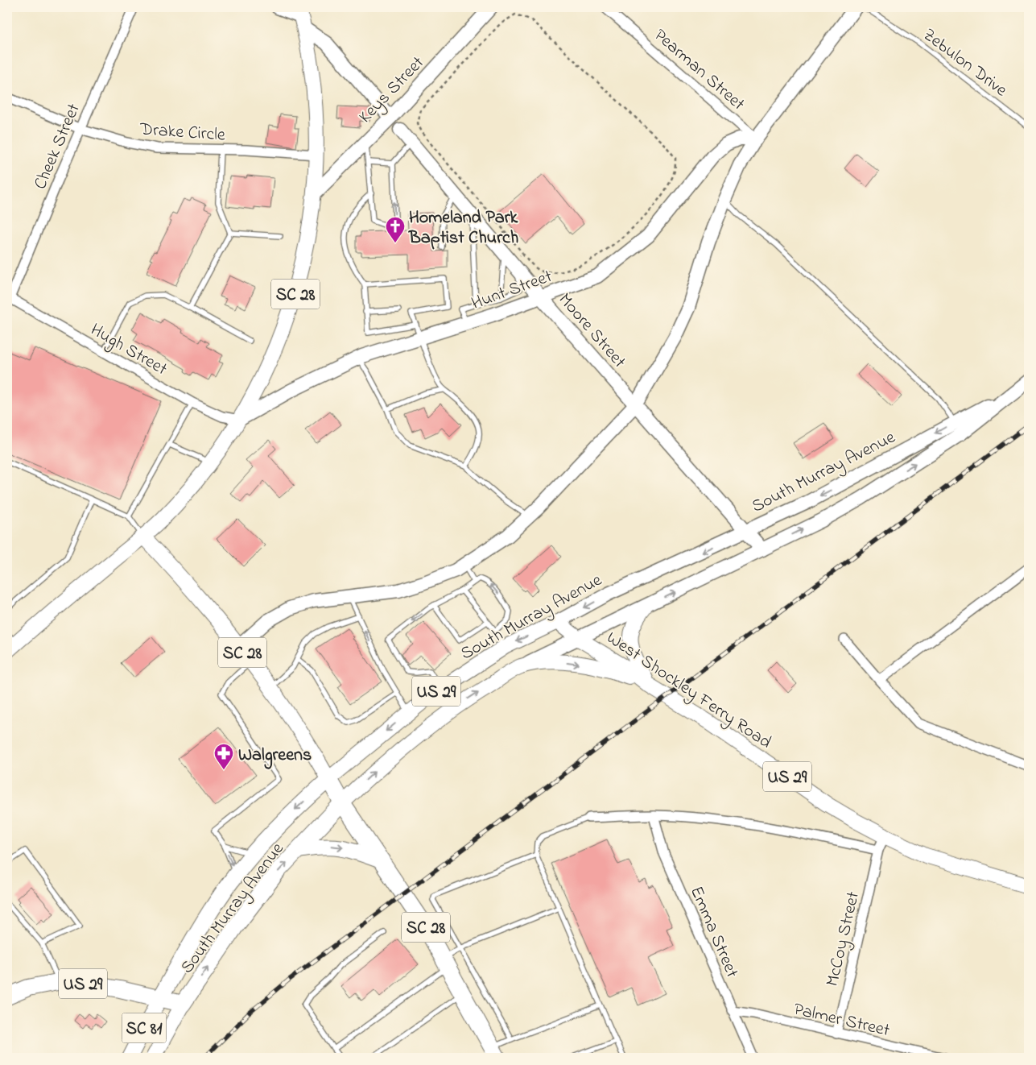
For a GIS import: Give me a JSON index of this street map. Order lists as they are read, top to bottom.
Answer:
{
  "streets": {
    "highway": ["SC 28", "South Murray Avenue", "US 29"],
    "main road": ["West Shockley Ferry Road", "SC 81"],
    "street": [
      "Pearman Street",
      "Keys Street",
      "Drake Circle",
      "Cheek Street",
      "Hunt Street",
      "Moore Street",
      "Hugh Street",
      "Emma Street",
      "McCoy Street",
      "Palmer Street"
    ],
    "lane": ["Zebulon Drive"]
  },
  "crossings": [
    ["Pearman Street", "Hunt Street"],
    ["Keys Street", "SC 28"],
    ["Drake Circle", "Cheek Street"],
    ["Drake Circle", "SC 28"],
    ["Cheek Street", "Hugh Street"],
    ["Hunt Street", "SC 28"],
    ["Hunt Street", "Moore Street"],
    ["Hunt Street", "Hugh Street"],
    ["SC 28", "Hugh Street"],
    ["SC 28", "South Murray Avenue"],
    ["Moore Street", "South Murray Avenue"],
    ["South Murray Avenue", "West Shockley Ferry Road"],
    ["South Murray Avenue", "US 29"],
    ["West Shockley Ferry Road", "US 29"],
    ["Emma Street", "Palmer Street"],
    ["McCoy Street", "Palmer Street"]
  ],
  "places": {
    "church": ["Homeland Park Baptist Church"],
    "pharmacy": ["Walgreens"]
  }
}
